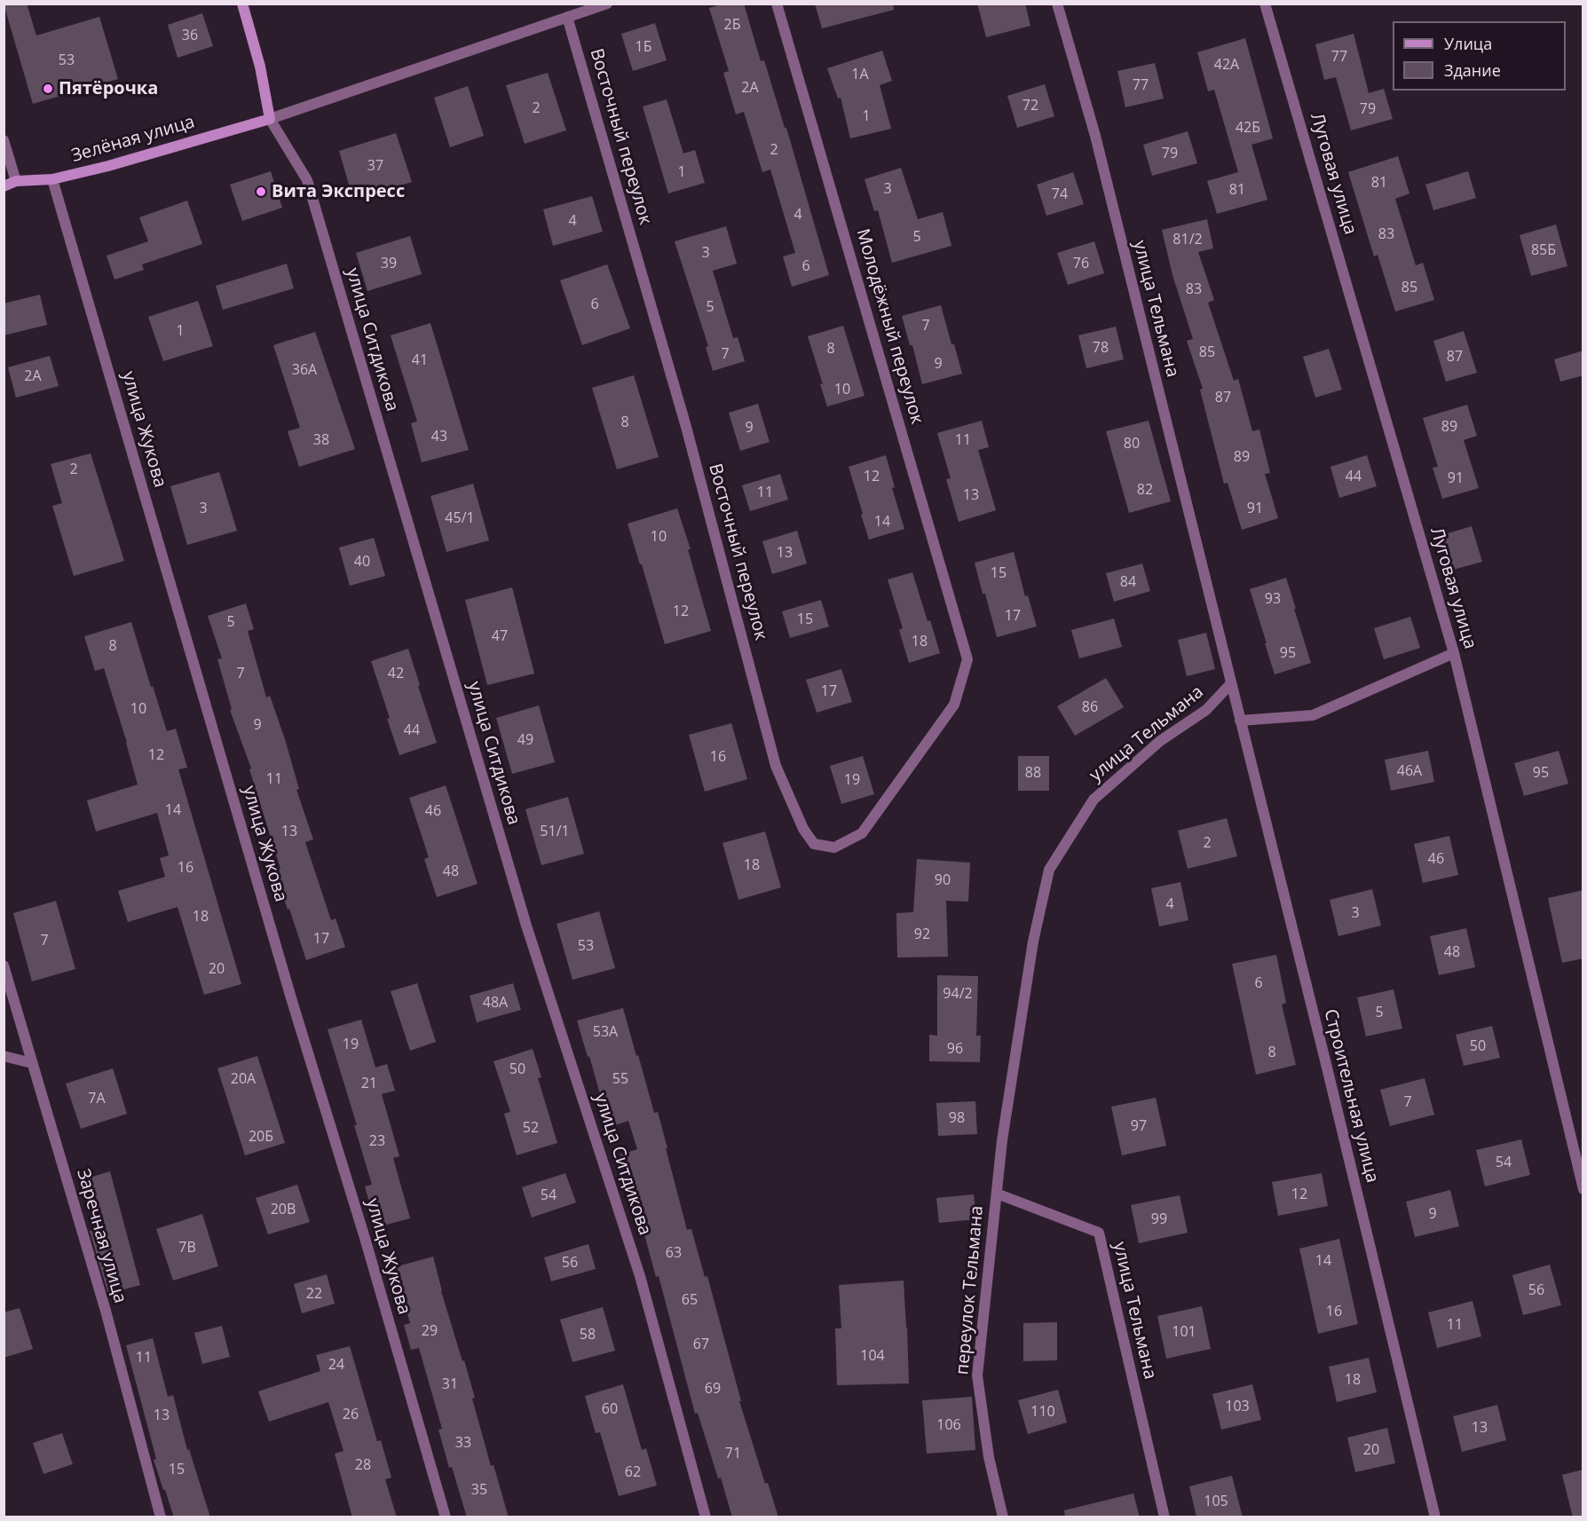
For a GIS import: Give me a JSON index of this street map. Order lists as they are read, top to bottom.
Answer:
{
  "streets": {
    "street": [
      "Восточный переулок",
      "Зелёная улица",
      "Луговая улица",
      "улица Тельмана",
      "Молодёжный переулок",
      "улица Ситдикова",
      "улица Жукова",
      "Строительная улица",
      "Заречная улица",
      "переулок Тельмана"
    ]
  },
  "crossings": [
    ["Восточный переулок", "Молодёжный переулок"],
    ["Зелёная улица", "улица Ситдикова"],
    ["Зелёная улица", "улица Жукова"],
    ["улица Тельмана", "Строительная улица"],
    ["улица Тельмана", "переулок Тельмана"]
  ],
  "places": ["Пятёрочка", "Вита Экспресс"],
  "house_numbers": [
    "2Б",
    "36",
    "1Б",
    "77",
    "53",
    "42А",
    "1А",
    "77",
    "2А",
    "72",
    "2",
    "79",
    "1",
    "42Б",
    "2",
    "79",
    "37",
    "1",
    "81",
    "3",
    "81",
    "74",
    "4",
    "4",
    "83",
    "5",
    "81/2",
    "85Б",
    "3",
    "39",
    "76",
    "6",
    "85",
    "83",
    "6",
    "5",
    "7",
    "1",
    "78",
    "8",
    "85",
    "7",
    "87",
    "41",
    "9",
    "36А",
    "2А",
    "10",
    "87",
    "8",
    "89",
    "9",
    "43",
    "38",
    "11",
    "80",
    "89",
    "2",
    "12",
    "44",
    "91",
    "82",
    "11",
    "13",
    "3",
    "91",
    "45/1",
    "14",
    "10",
    "13",
    "40",
    "15",
    "84",
    "93",
    "12",
    "17",
    "15",
    "5",
    "47",
    "18",
    "8",
    "95",
    "7",
    "42",
    "17",
    "86",
    "10",
    "9",
    "44",
    "49",
    "12",
    "16",
    "46А",
    "88",
    "95",
    "11",
    "19",
    "14",
    "46",
    "13",
    "51/1",
    "2",
    "46",
    "18",
    "16",
    "48",
    "90",
    "4",
    "3",
    "18",
    "92",
    "17",
    "7",
    "53",
    "48",
    "20",
    "6",
    "94/2",
    "48А",
    "5",
    "53А",
    "19",
    "50",
    "96",
    "8",
    "50",
    "20А",
    "55",
    "21",
    "7А",
    "7",
    "98",
    "97",
    "52",
    "20Б",
    "23",
    "54",
    "12",
    "54",
    "20В",
    "9",
    "99",
    "7В",
    "63",
    "14",
    "56",
    "56",
    "22",
    "65",
    "16",
    "11",
    "29",
    "101",
    "58",
    "67",
    "104",
    "11",
    "24",
    "18",
    "31",
    "69",
    "103",
    "60",
    "110",
    "26",
    "13",
    "106",
    "13",
    "33",
    "20",
    "71",
    "28",
    "15",
    "62",
    "35",
    "105"
  ],
  "legend": ["Улица", "Здание"]
}
